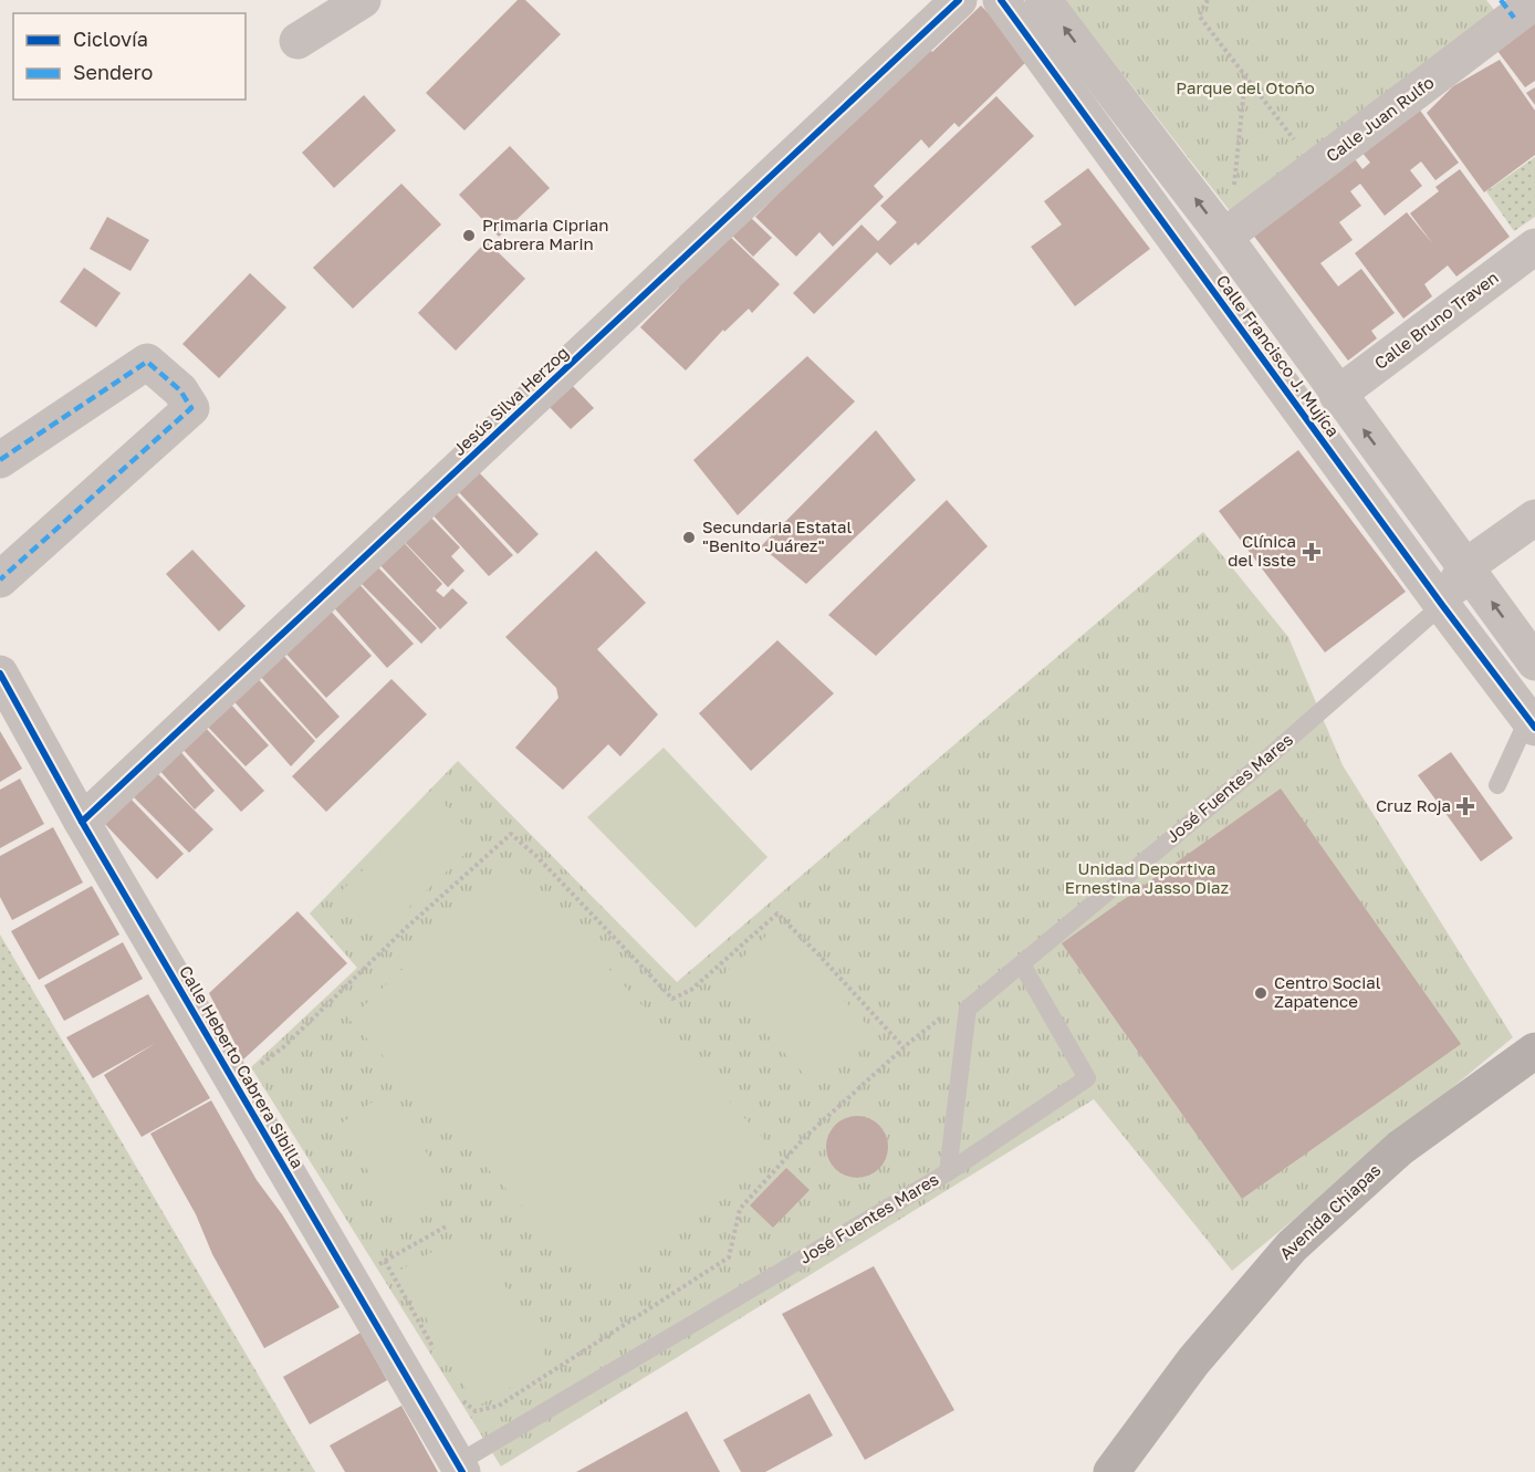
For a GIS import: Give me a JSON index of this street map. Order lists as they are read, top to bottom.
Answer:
{
  "streets": {
    "main road": ["Avenida Chiapas"],
    "street": [
      "Calle Juan Rulfo",
      "Calle Bruno Traven",
      "Calle Francisco J. Mujíca",
      "Jesús Silva Herzog",
      "Calle Heberto Cabrera Sibilla"
    ],
    "lane": ["José Fuentes Mares"]
  },
  "crossings": [
    ["Calle Juan Rulfo", "Calle Francisco J. Mujíca"],
    ["Calle Bruno Traven", "Calle Francisco J. Mujíca"],
    ["Calle Francisco J. Mujíca", "José Fuentes Mares"],
    ["Jesús Silva Herzog", "Calle Heberto Cabrera Sibilla"],
    ["José Fuentes Mares", "Calle Heberto Cabrera Sibilla"]
  ],
  "parks": ["Parque del Otoño", "Unidad Deportiva Ernestina Jasso Diaz"],
  "places": {
    "other": ["Primaria Ciprian Cabrera Marin", "Secundaria Estatal \"Benito Juárez\"", "Centro Social Zapatence"],
    "health": ["Clínica del Isste", "Cruz Roja"]
  },
  "legend": ["Ciclovía", "Sendero"]
}
